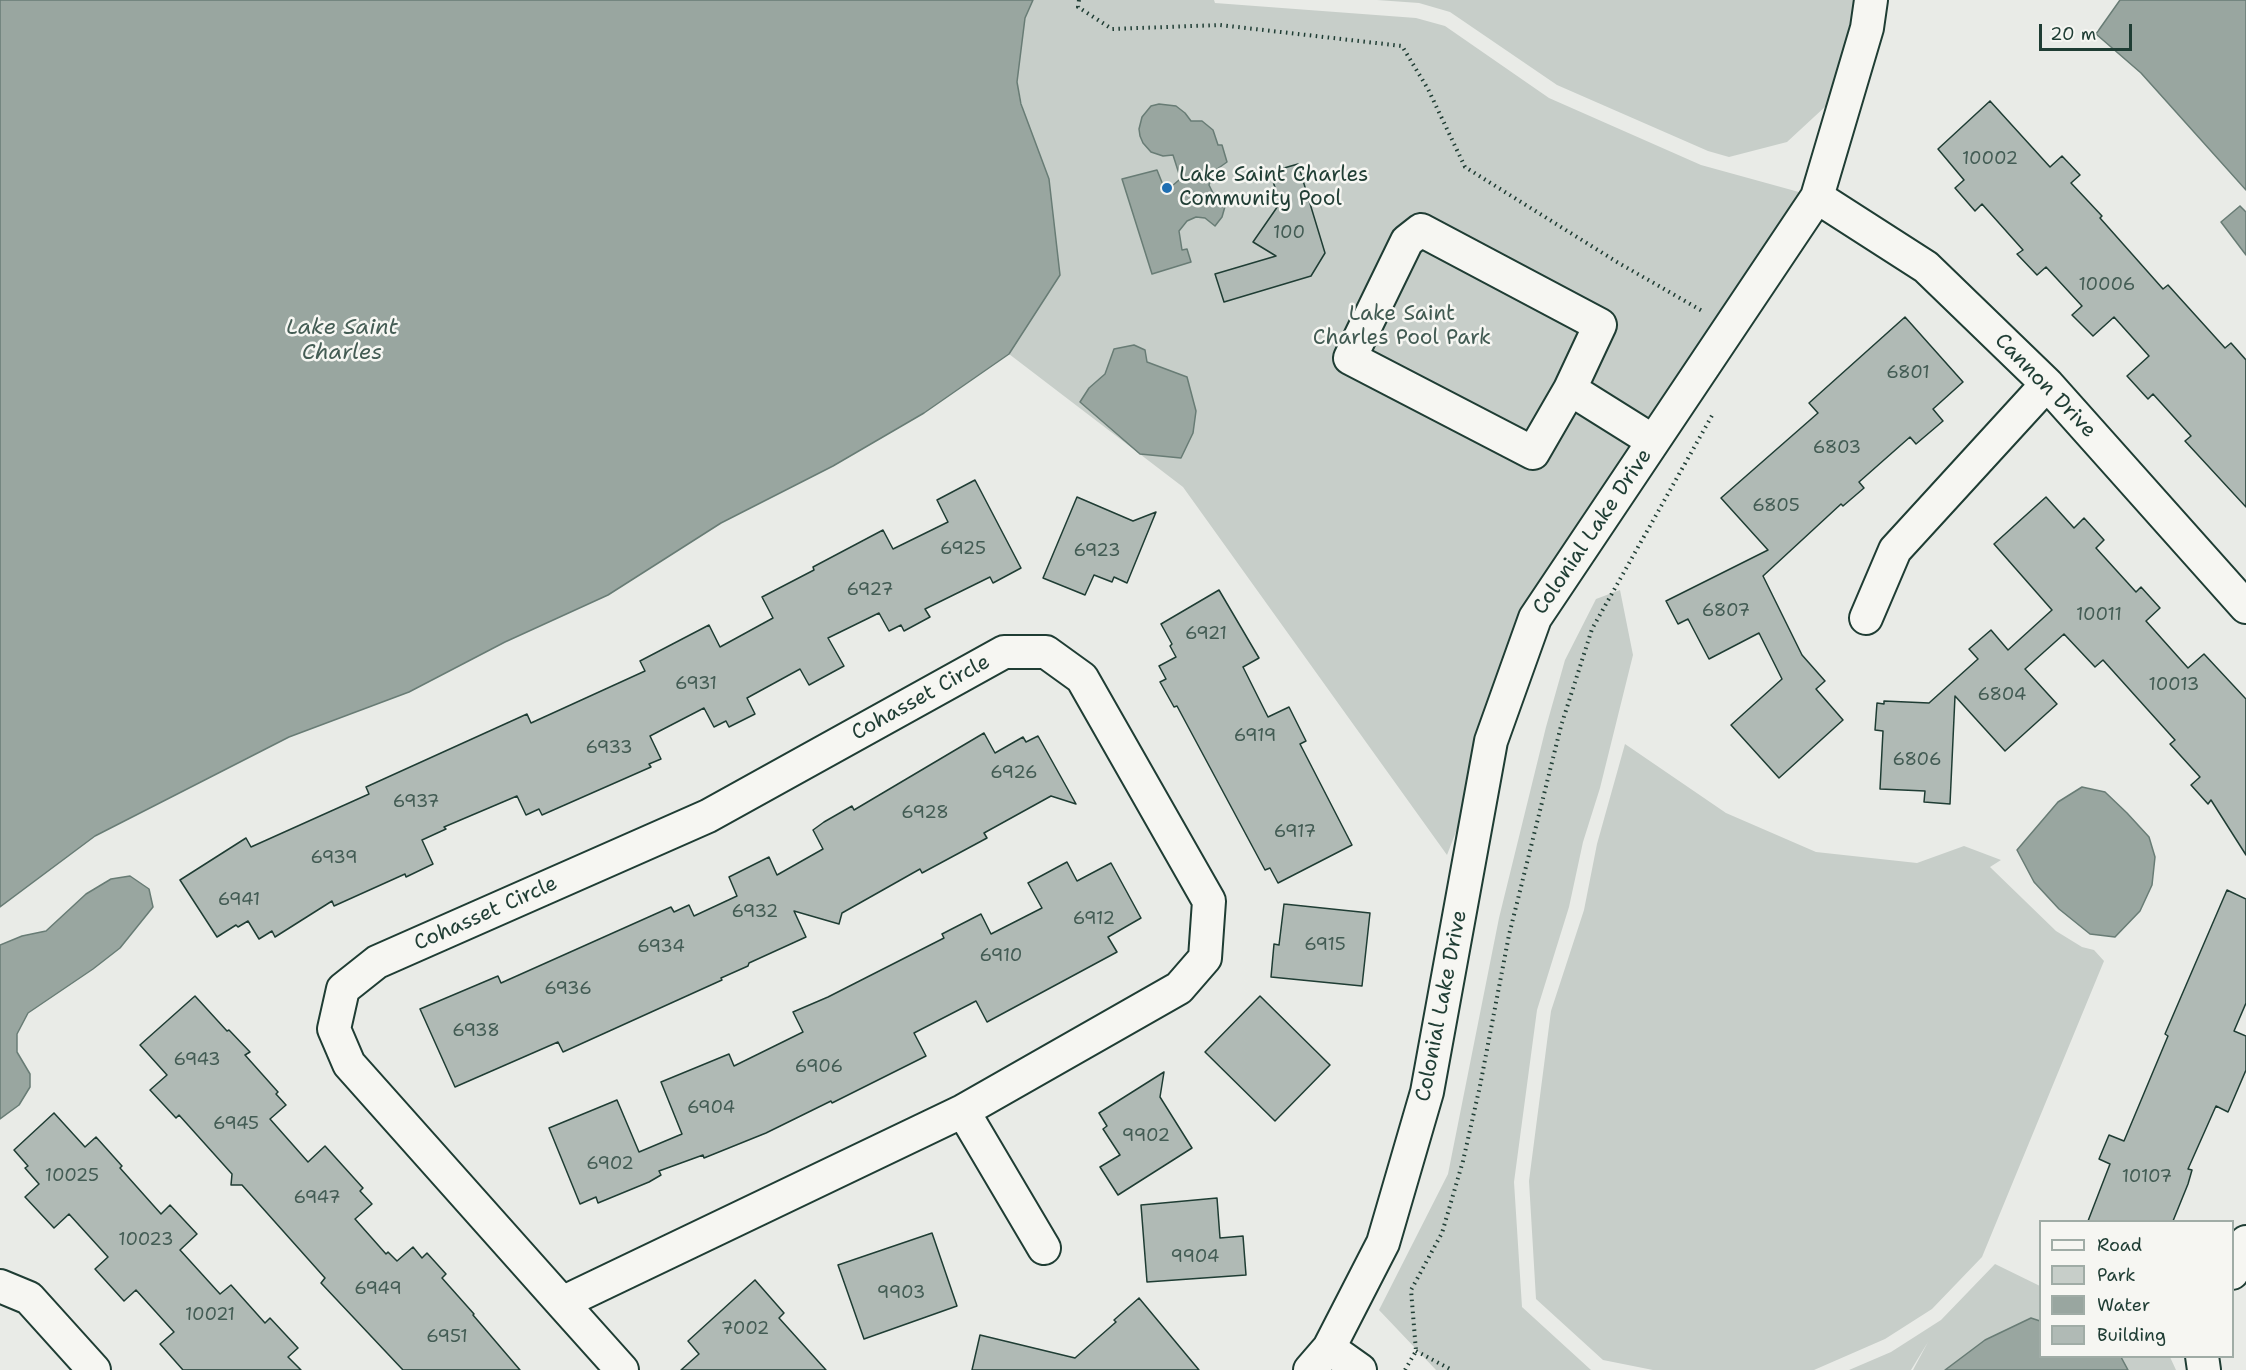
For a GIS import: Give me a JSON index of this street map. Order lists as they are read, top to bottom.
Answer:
{
  "streets": {
    "street": ["Cannon Drive", "Colonial Lake Drive", "Cohasset Circle"]
  },
  "crossings": [
    ["Cannon Drive", "Colonial Lake Drive"]
  ],
  "water": ["Lake Saint Charles"],
  "parks": ["Lake Saint Charles Pool Park"],
  "places": ["Lake Saint Charles Community Pool"],
  "house_numbers": [
    "10002",
    "100",
    "10006",
    "6801",
    "6803",
    "6805",
    "6925",
    "6923",
    "6927",
    "6807",
    "10011",
    "6921",
    "6931",
    "10013",
    "6804",
    "6919",
    "6933",
    "6806",
    "6926",
    "6937",
    "6928",
    "6917",
    "6939",
    "6941",
    "6932",
    "6912",
    "6915",
    "6934",
    "6910",
    "6936",
    "6938",
    "6943",
    "6906",
    "6904",
    "6945",
    "9902",
    "6902",
    "10025",
    "10107",
    "6947",
    "10023",
    "9904",
    "6949",
    "9903",
    "10021",
    "7002",
    "6951"
  ],
  "legend": [
    "Road",
    "Park",
    "Water",
    "Building"
  ],
  "scale_bar": "20 m"
}
